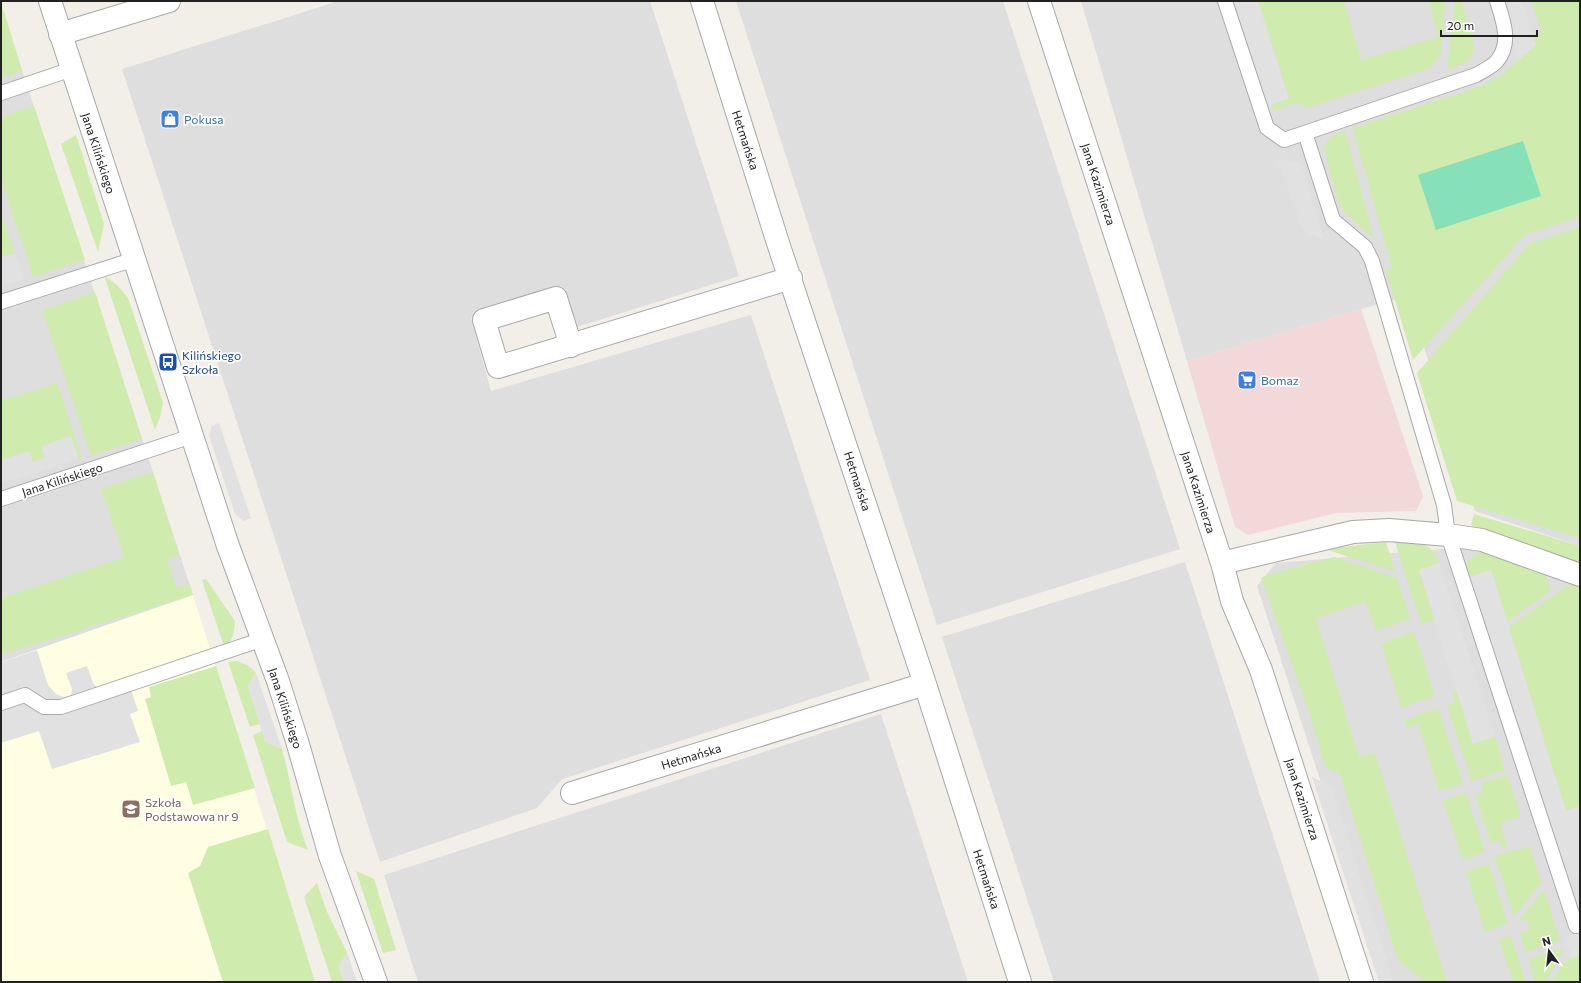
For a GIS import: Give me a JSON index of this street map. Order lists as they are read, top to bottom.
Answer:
{
  "streets": {
    "street": ["Hetmańska", "Jana Kilińskiego", "Jana Kazimierza"]
  },
  "places": {
    "shop": ["Pokusa"],
    "bus stop": ["Kilińskiego Szkoła"],
    "supermarket": ["Bomaz"],
    "school or university": ["Szkoła Podstawowa nr 9"]
  },
  "scale_bar": "20 m",
  "north": "top"
}
